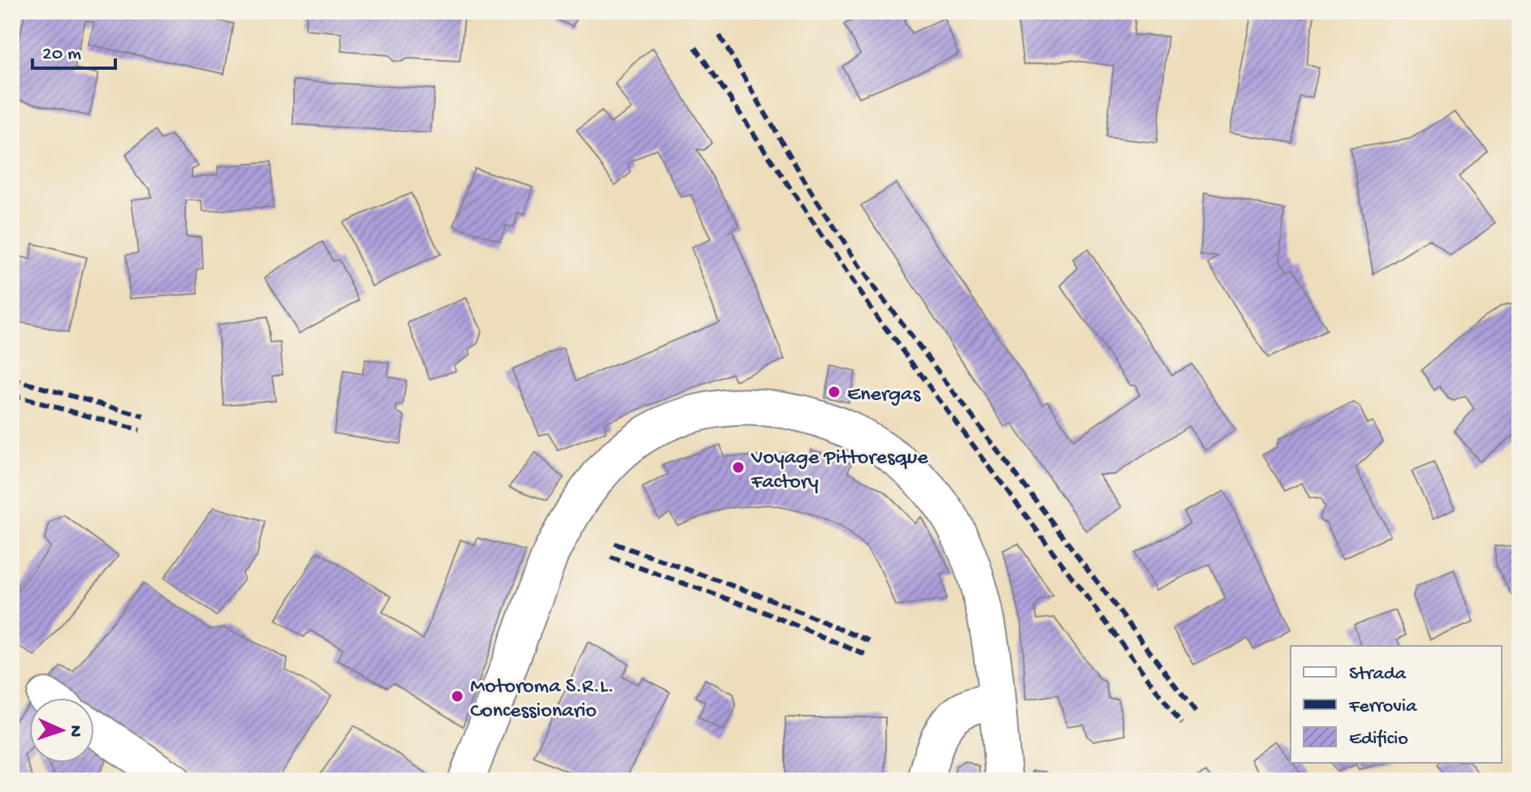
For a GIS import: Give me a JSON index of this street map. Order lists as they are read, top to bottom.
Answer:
{
  "places": ["Energas", "Voyage Pittoresque Factory", "Motoroma S.R.L. Concessionario"],
  "legend": ["Strada", "Ferrovia", "Edificio"],
  "scale_bar": "20 m",
  "north": "right"
}
